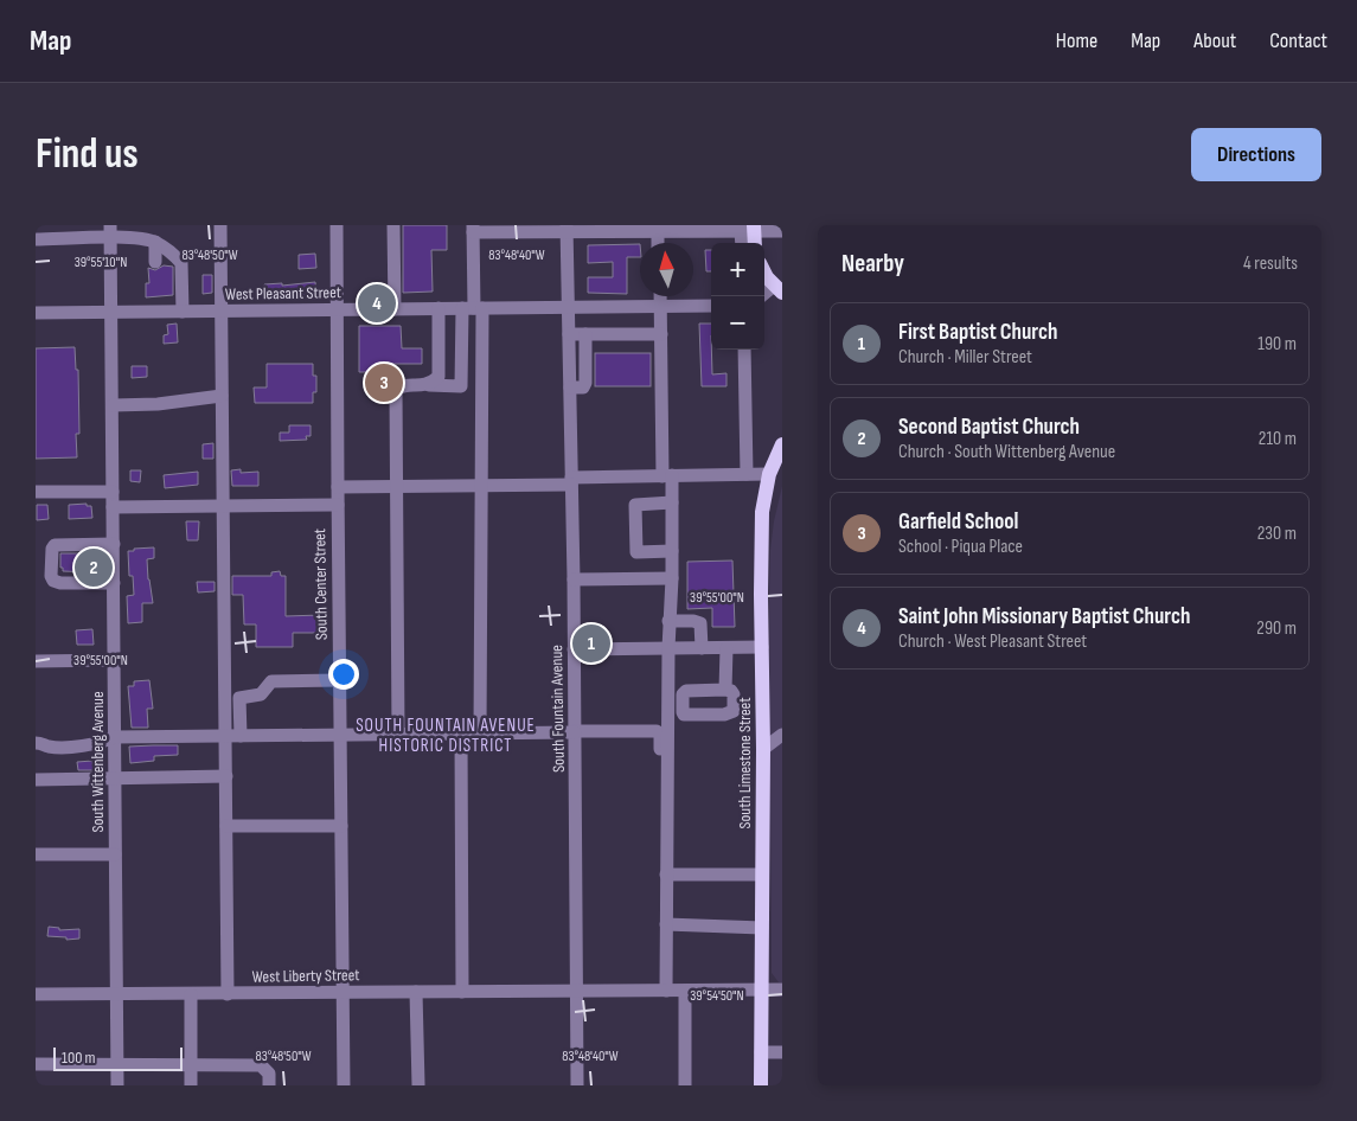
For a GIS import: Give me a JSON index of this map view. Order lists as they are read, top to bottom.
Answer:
{
  "streets": {
    "main road": ["South Limestone Street"],
    "street": [
      "West Pleasant Street",
      "South Center Street",
      "South Fountain Avenue",
      "South Wittenberg Avenue",
      "West Liberty Street"
    ]
  },
  "crossings": [
    ["West Pleasant Street", "South Center Street"],
    ["West Pleasant Street", "South Fountain Avenue"],
    ["West Pleasant Street", "South Wittenberg Avenue"],
    ["South Center Street", "West Liberty Street"],
    ["South Fountain Avenue", "West Liberty Street"],
    ["South Wittenberg Avenue", "West Liberty Street"],
    ["South Limestone Street", "West Liberty Street"]
  ],
  "districts": ["SOUTH FOUNTAIN AVENUE HISTORIC DISTRICT"],
  "scale_bar": "100 m",
  "north": "top",
  "page": {
    "header": "Map",
    "nav": [
      "Home",
      "Map",
      "About",
      "Contact"
    ],
    "buttons": "Directions",
    "title": "Find us",
    "heading": ["Nearby", "4 results"],
    "map_buttons": ["+", "−"],
    "pins": [
      "4",
      "3",
      "2",
      "1"
    ],
    "list": [
      {
        "mark": "1",
        "name": "First Baptist Church",
        "note": "Church · Miller Street",
        "value": "190 m"
      },
      {
        "mark": "2",
        "name": "Second Baptist Church",
        "note": "Church · South Wittenberg Avenue",
        "value": "210 m"
      },
      {
        "mark": "3",
        "name": "Garfield School",
        "note": "School · Piqua Place",
        "value": "230 m"
      },
      {
        "mark": "4",
        "name": "Saint John Missionary Baptist Church",
        "note": "Church · West Pleasant Street",
        "value": "290 m"
      }
    ],
    "scale": "100 m"
  },
  "coordinates": [
    "83°48'50\"W",
    "83°48'40\"W",
    "39°55'10\"N",
    "39°55'00\"N",
    "39°54'50\"N"
  ]
}
